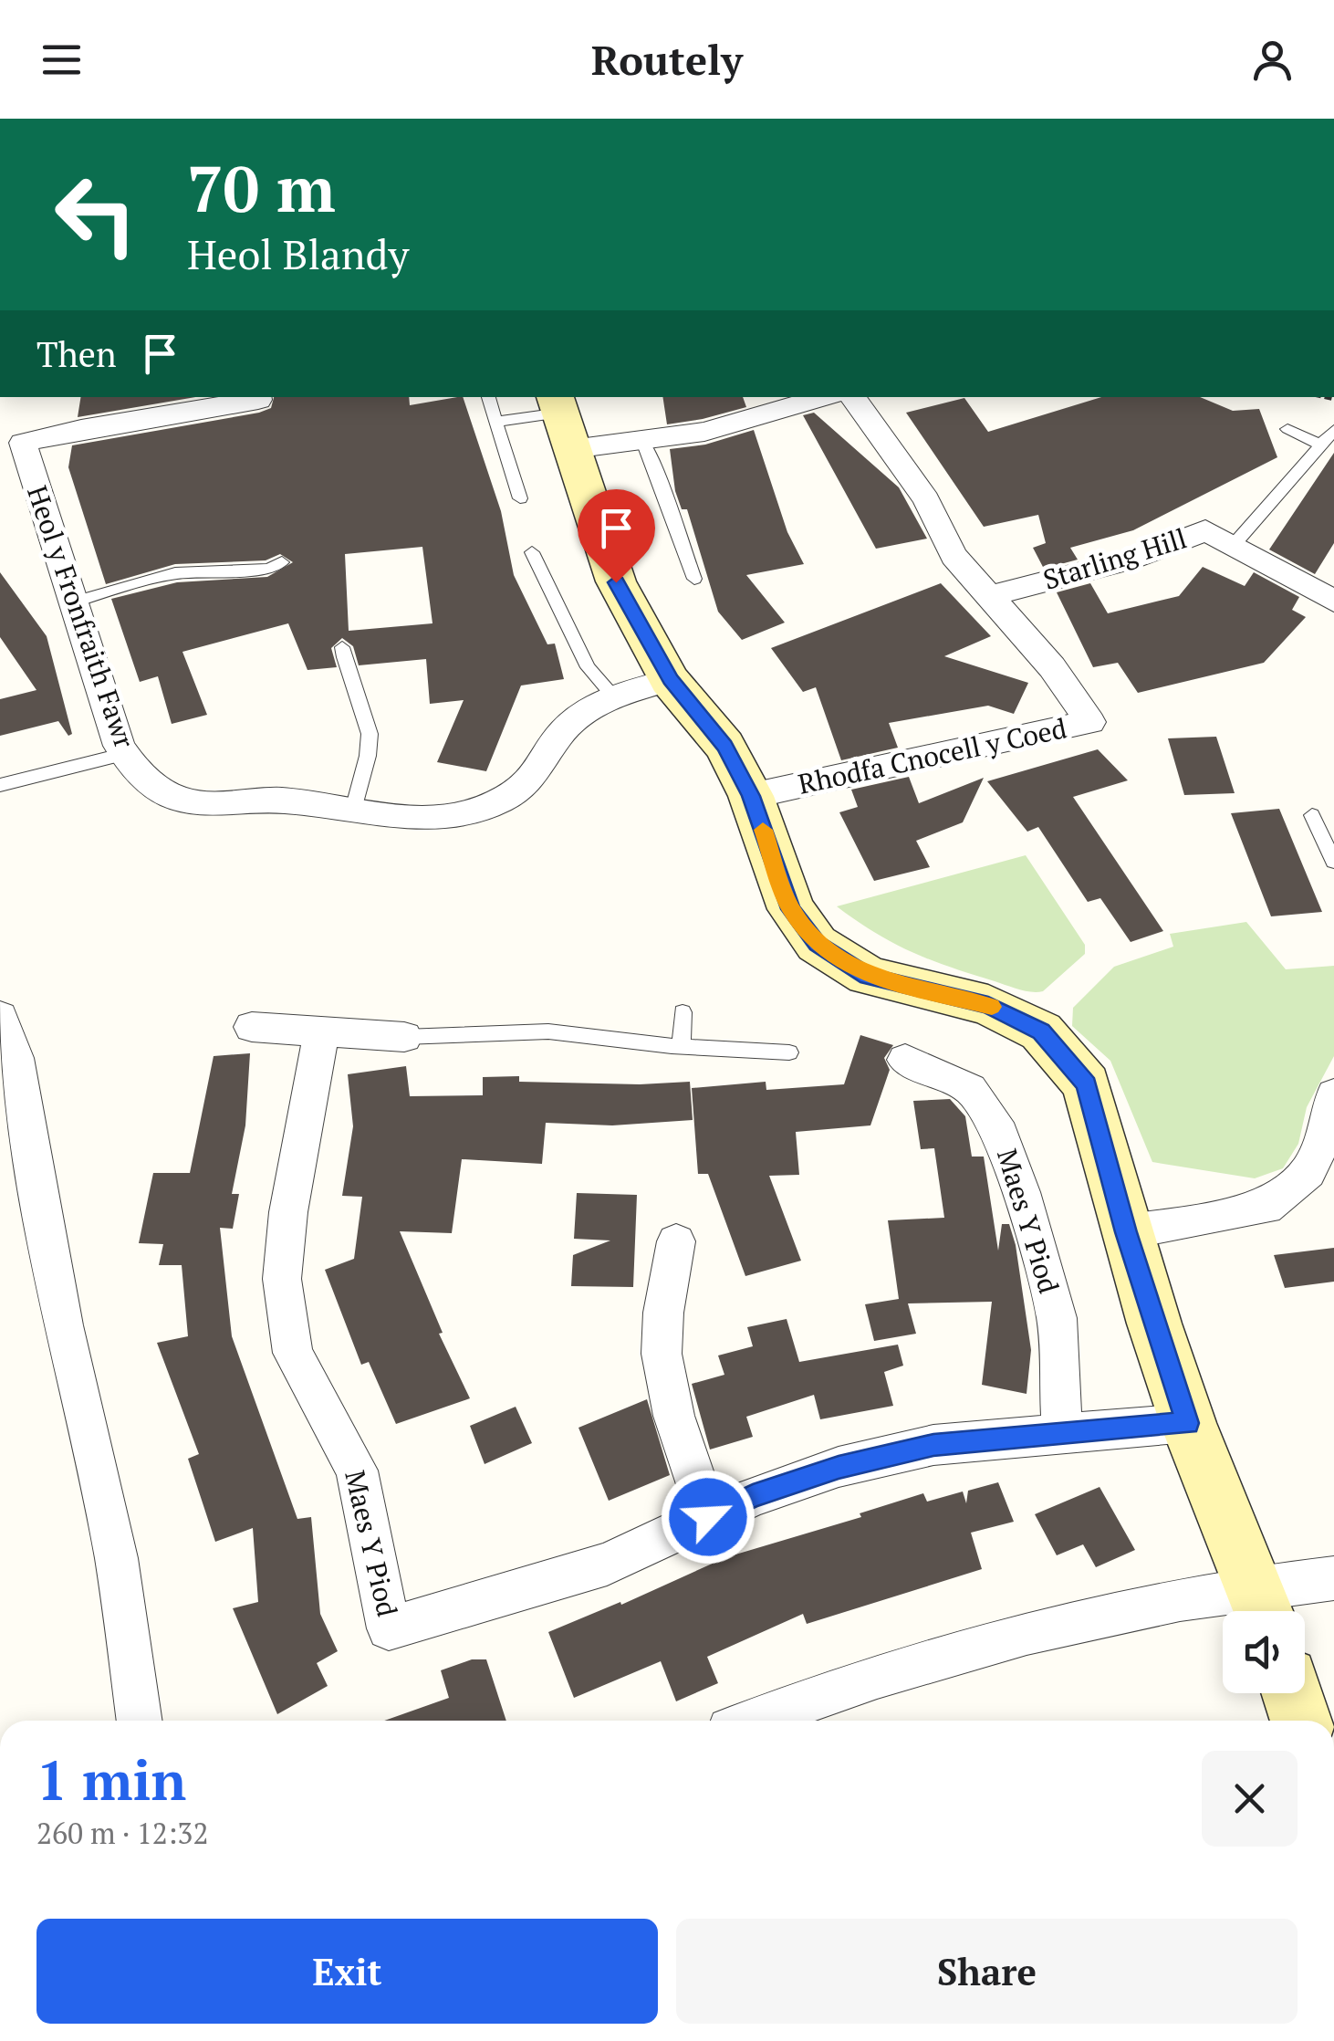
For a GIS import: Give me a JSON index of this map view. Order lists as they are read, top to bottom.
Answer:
{
  "streets": {
    "street": [
      "Starling Hill",
      "Heol y Fronfraith Fawr",
      "Rhodfa Cnocell y Coed",
      "Maes Y Piod"
    ]
  },
  "crossings": [
    ["Starling Hill", "Rhodfa Cnocell y Coed"]
  ],
  "page": {
    "header": "Routely",
    "turn": ["70 m", "Heol Blandy"],
    "then": "Then",
    "heading": ["1 min", "260 m · 12:32"],
    "buttons": ["Exit", "Share"]
  }
}
